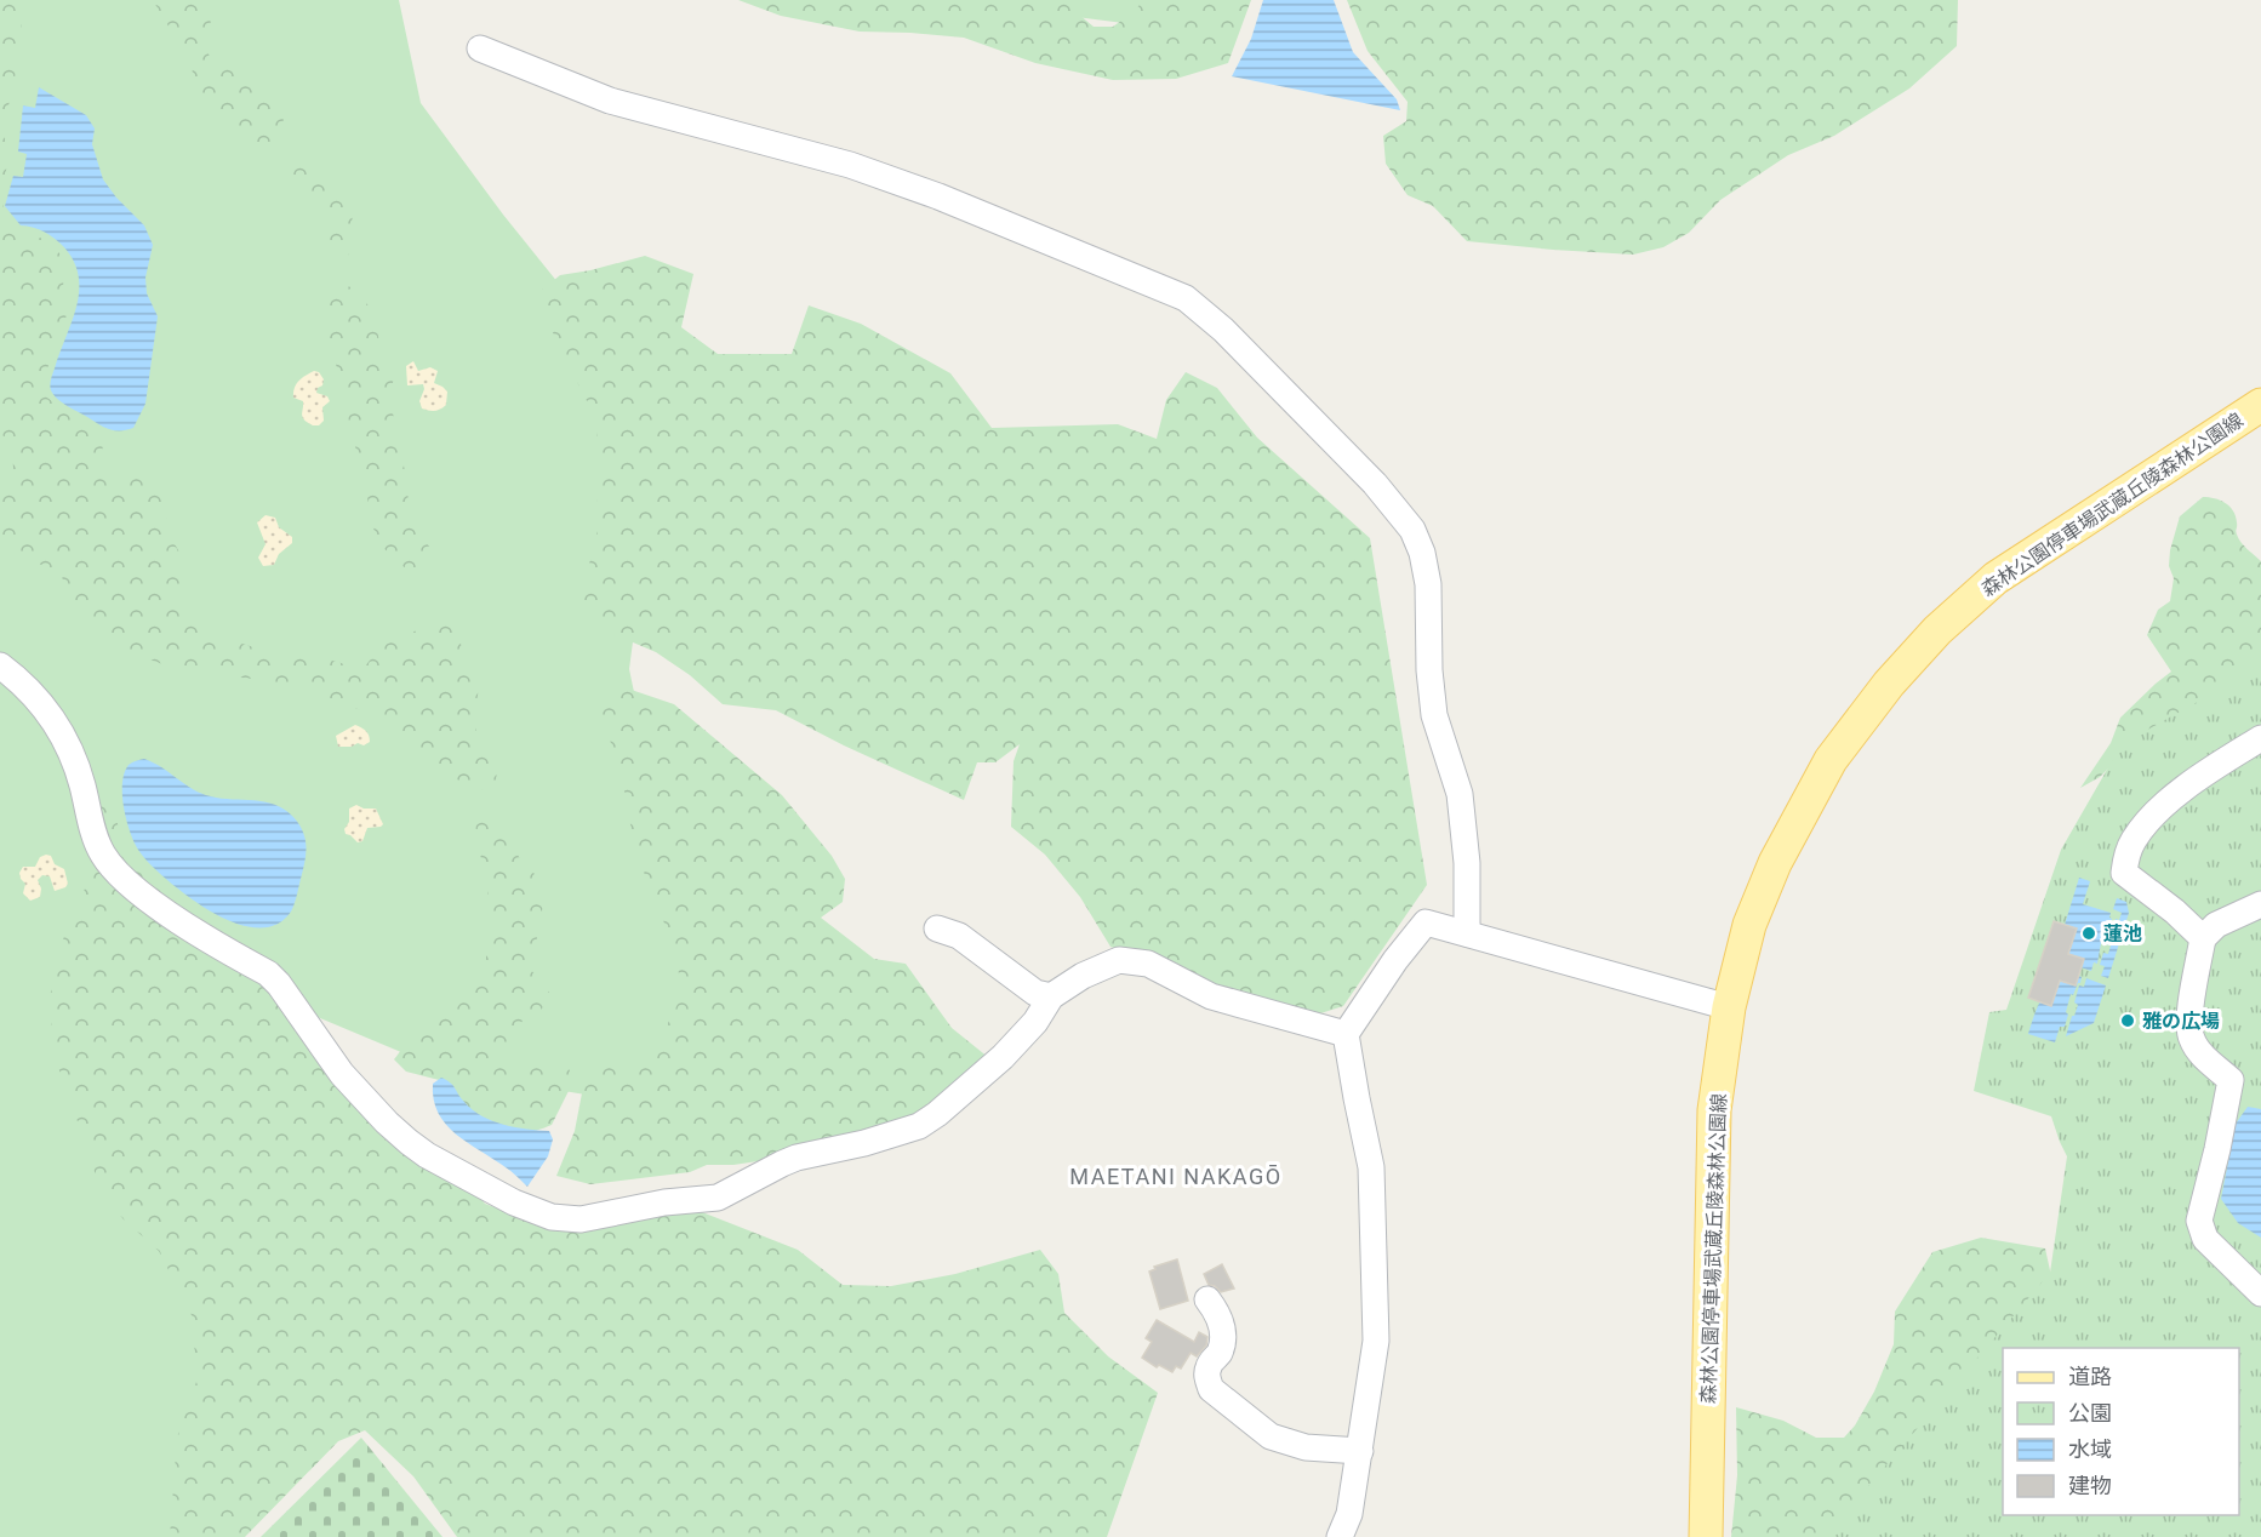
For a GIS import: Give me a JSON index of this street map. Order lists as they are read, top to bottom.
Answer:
{
  "streets": {
    "main road": ["森林公園停車場武蔵丘陵森林公園線"]
  },
  "districts": ["MAETANI NAKAGŌ"],
  "places": ["蓮池", "雅の広場"],
  "legend": [
    "道路",
    "公園",
    "水域",
    "建物"
  ]
}
